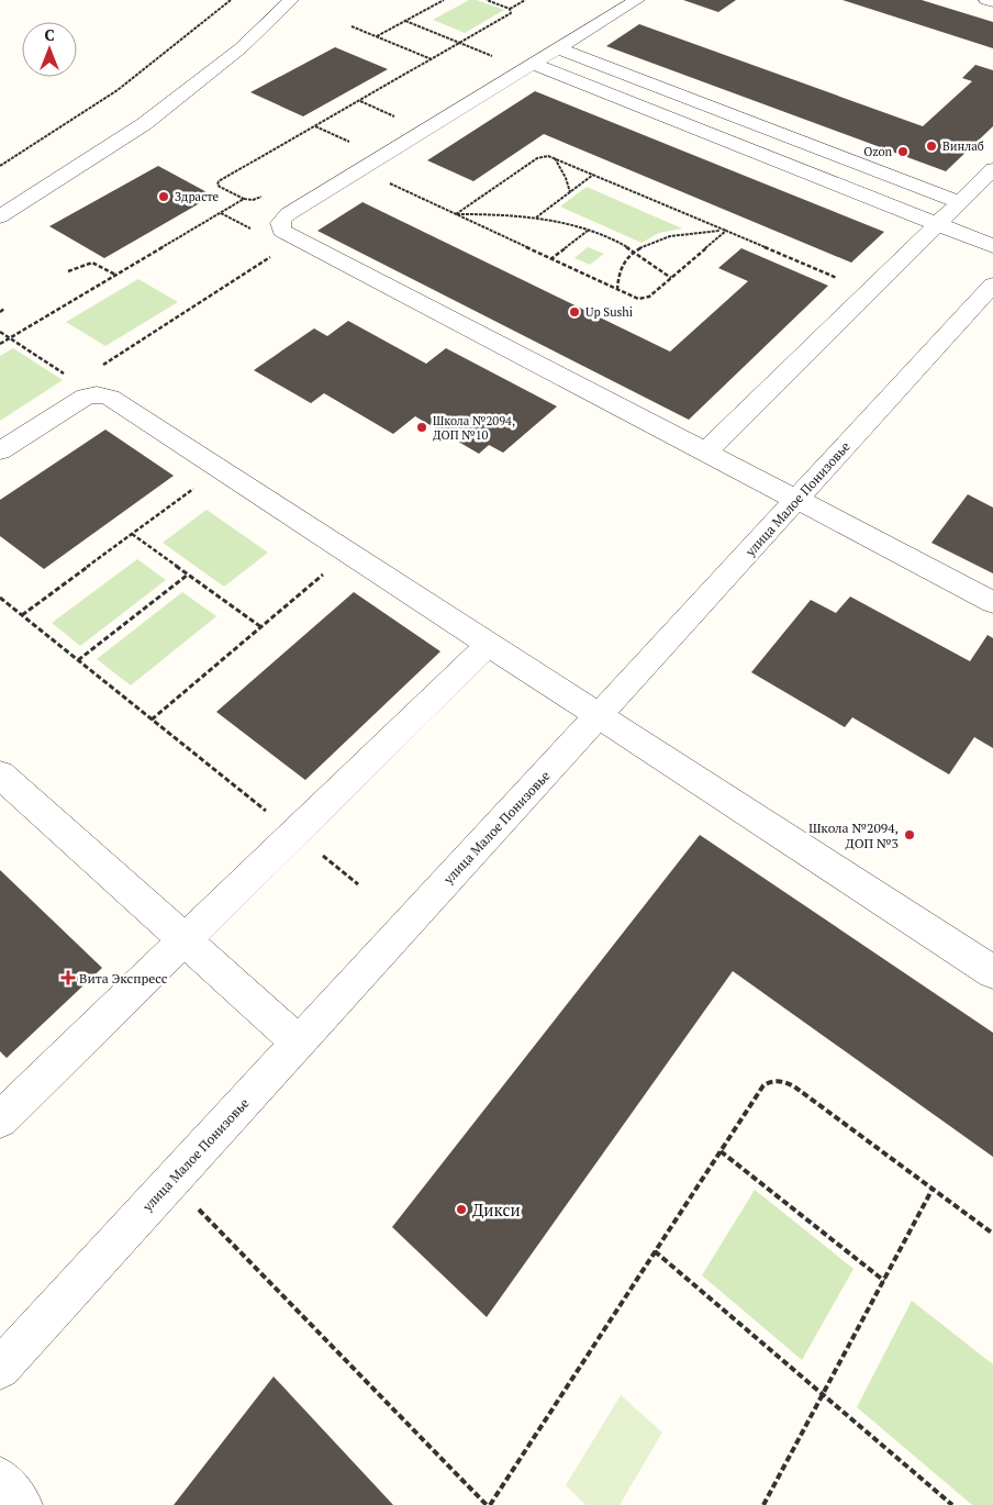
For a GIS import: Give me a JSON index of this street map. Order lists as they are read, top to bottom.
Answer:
{
  "streets": {
    "street": ["улица Малое Понизовье"]
  },
  "places": {
    "other": [
      "Винлаб",
      "Ozon",
      "Здрасте",
      "Up Sushi",
      "Школа №2094, ДОП №10",
      "Школа №2094, ДОП №3",
      "Дикси"
    ],
    "health": ["Вита Экспресс"]
  },
  "north": "top"
}
